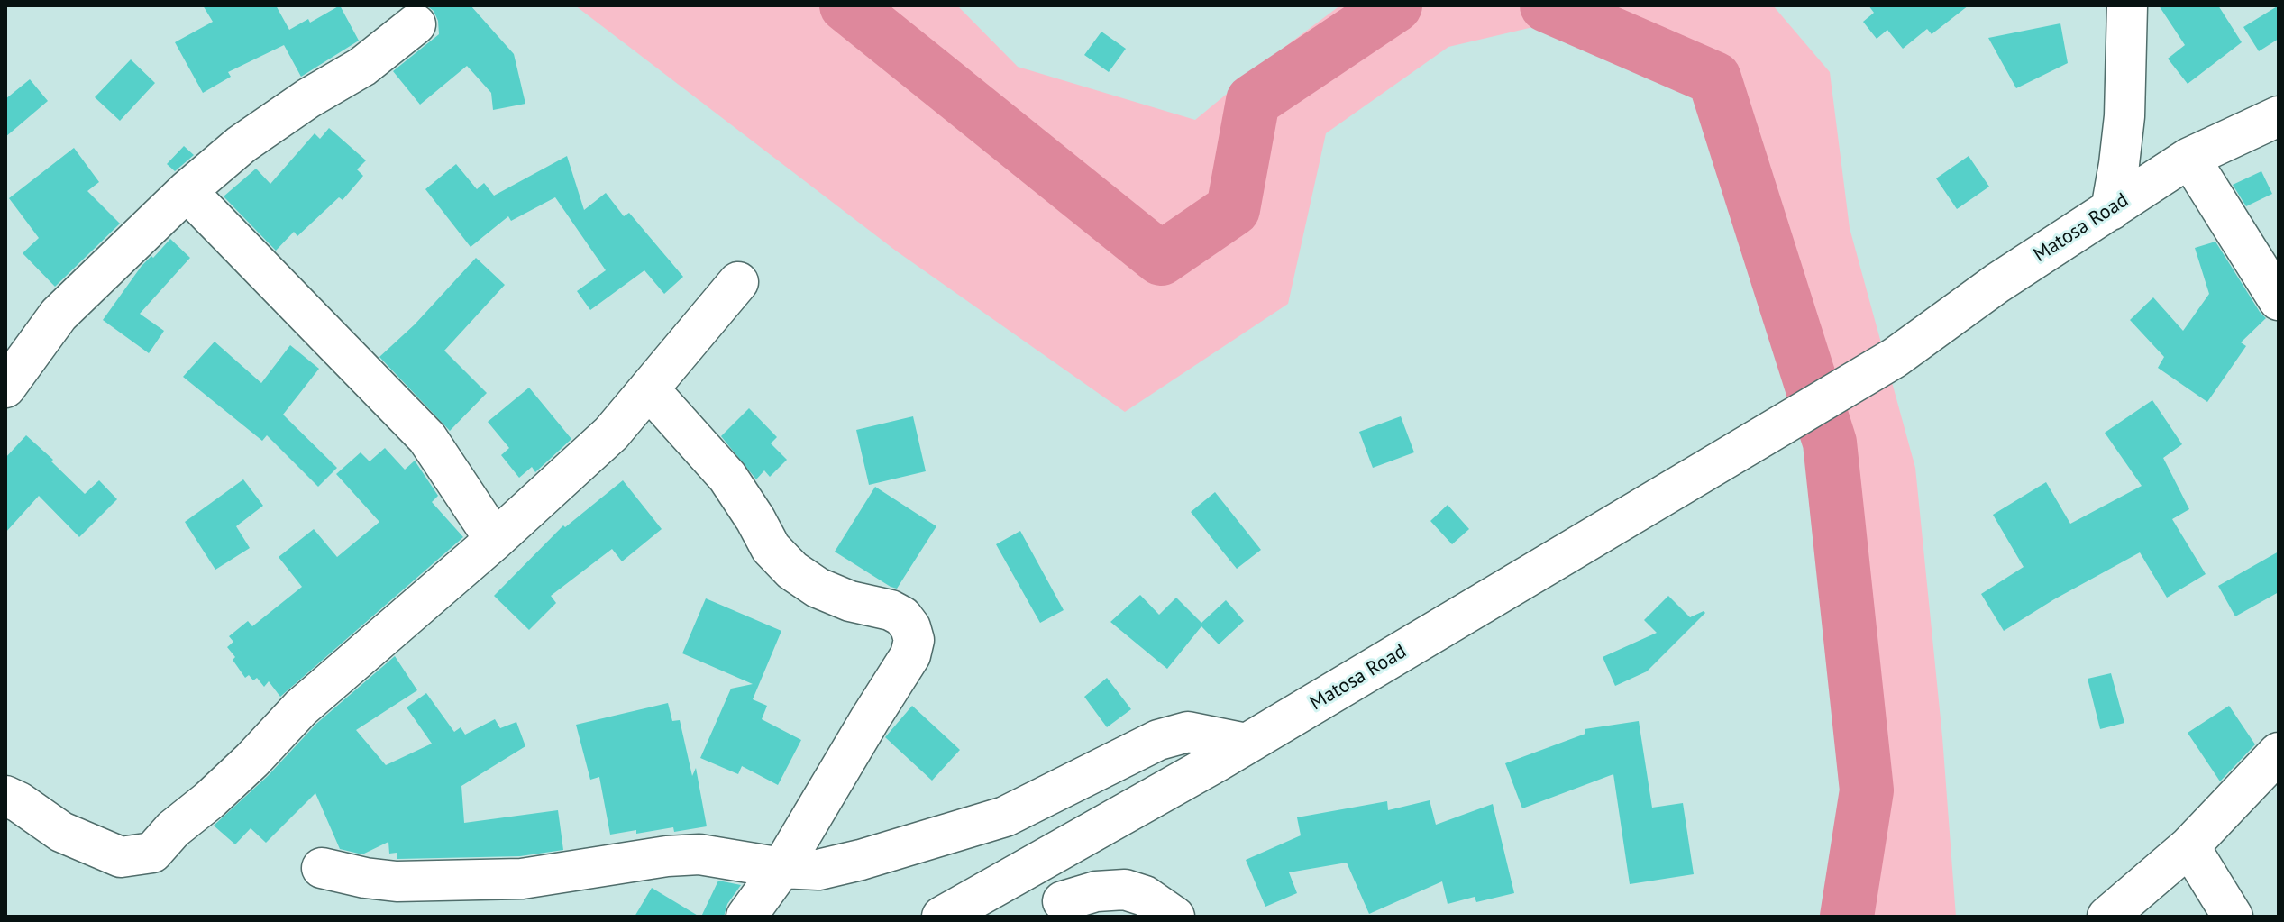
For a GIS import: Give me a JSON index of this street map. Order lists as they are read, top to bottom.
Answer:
{
  "streets": {
    "street": ["Matosa Road"]
  }
}
